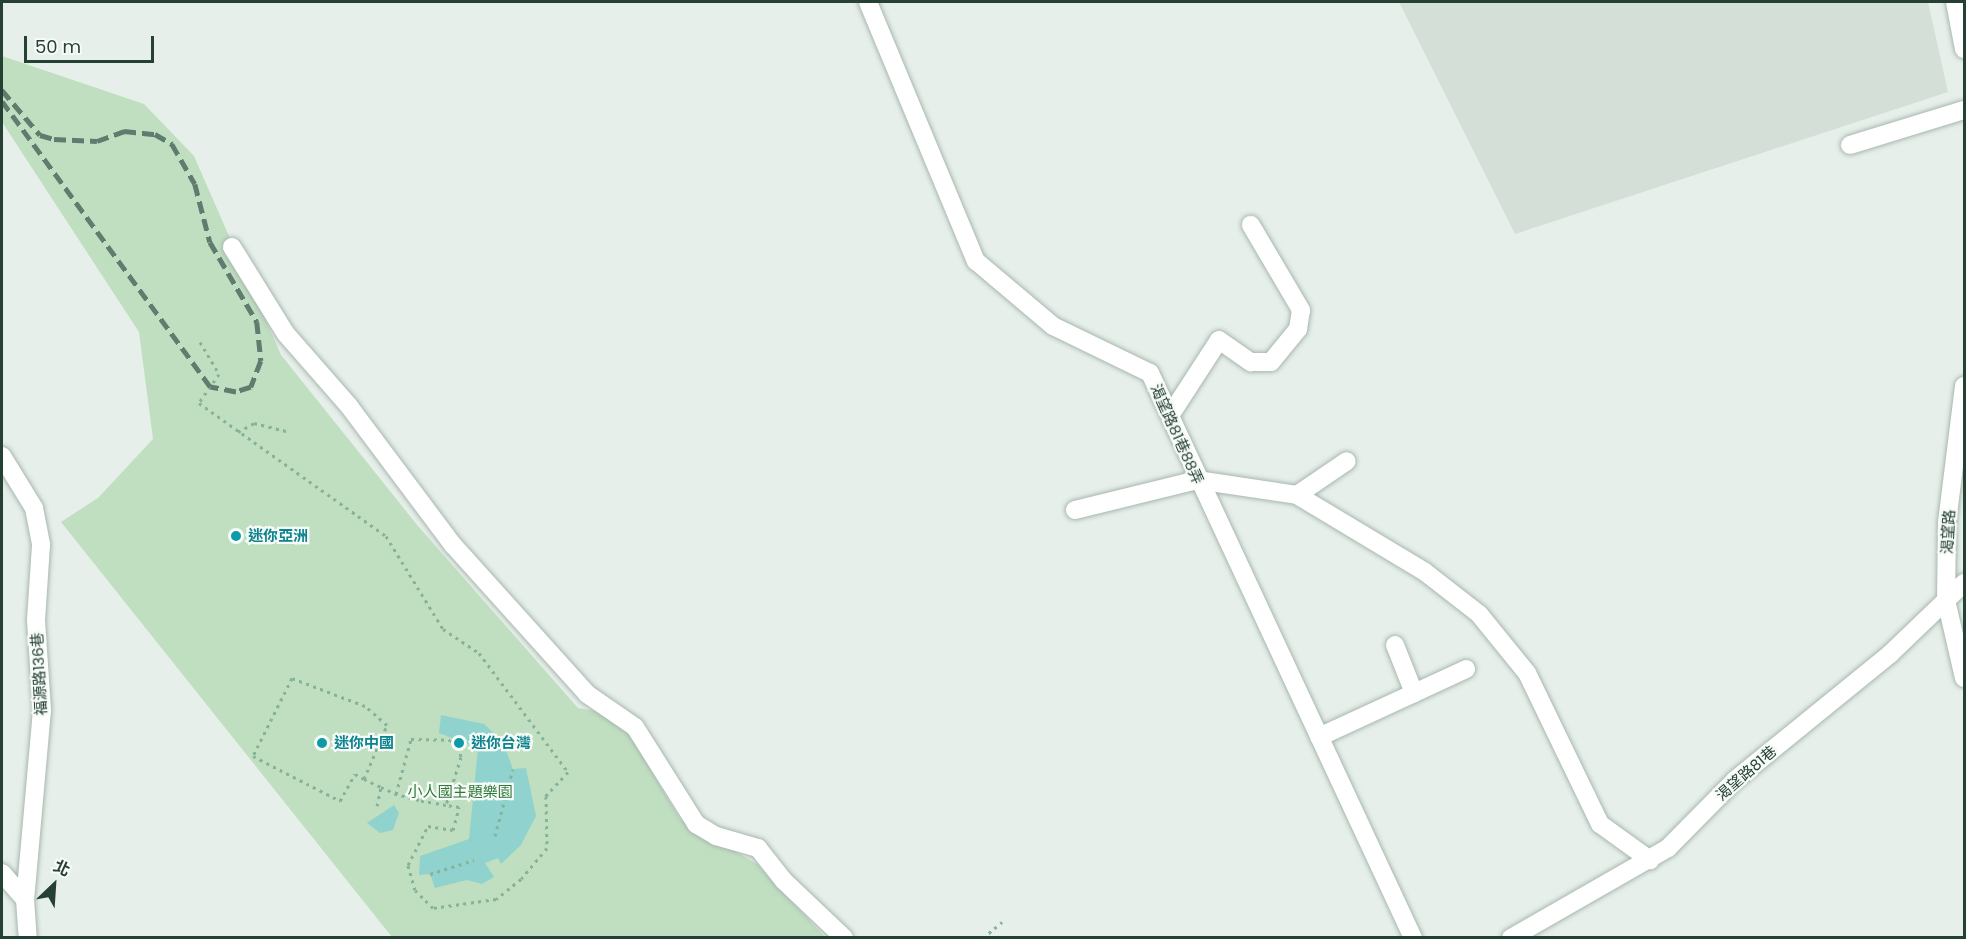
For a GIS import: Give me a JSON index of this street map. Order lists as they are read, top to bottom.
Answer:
{
  "streets": {
    "street": [
      "渴望路81巷88弄",
      "渴望路",
      "福源路136巷",
      "渴望路81巷"
    ]
  },
  "crossings": [
    ["渴望路", "渴望路81巷"]
  ],
  "parks": ["小人國主題樂園"],
  "places": ["迷你亞洲", "迷你中國", "迷你台灣"],
  "scale_bar": "50 m",
  "north": "top right"
}
